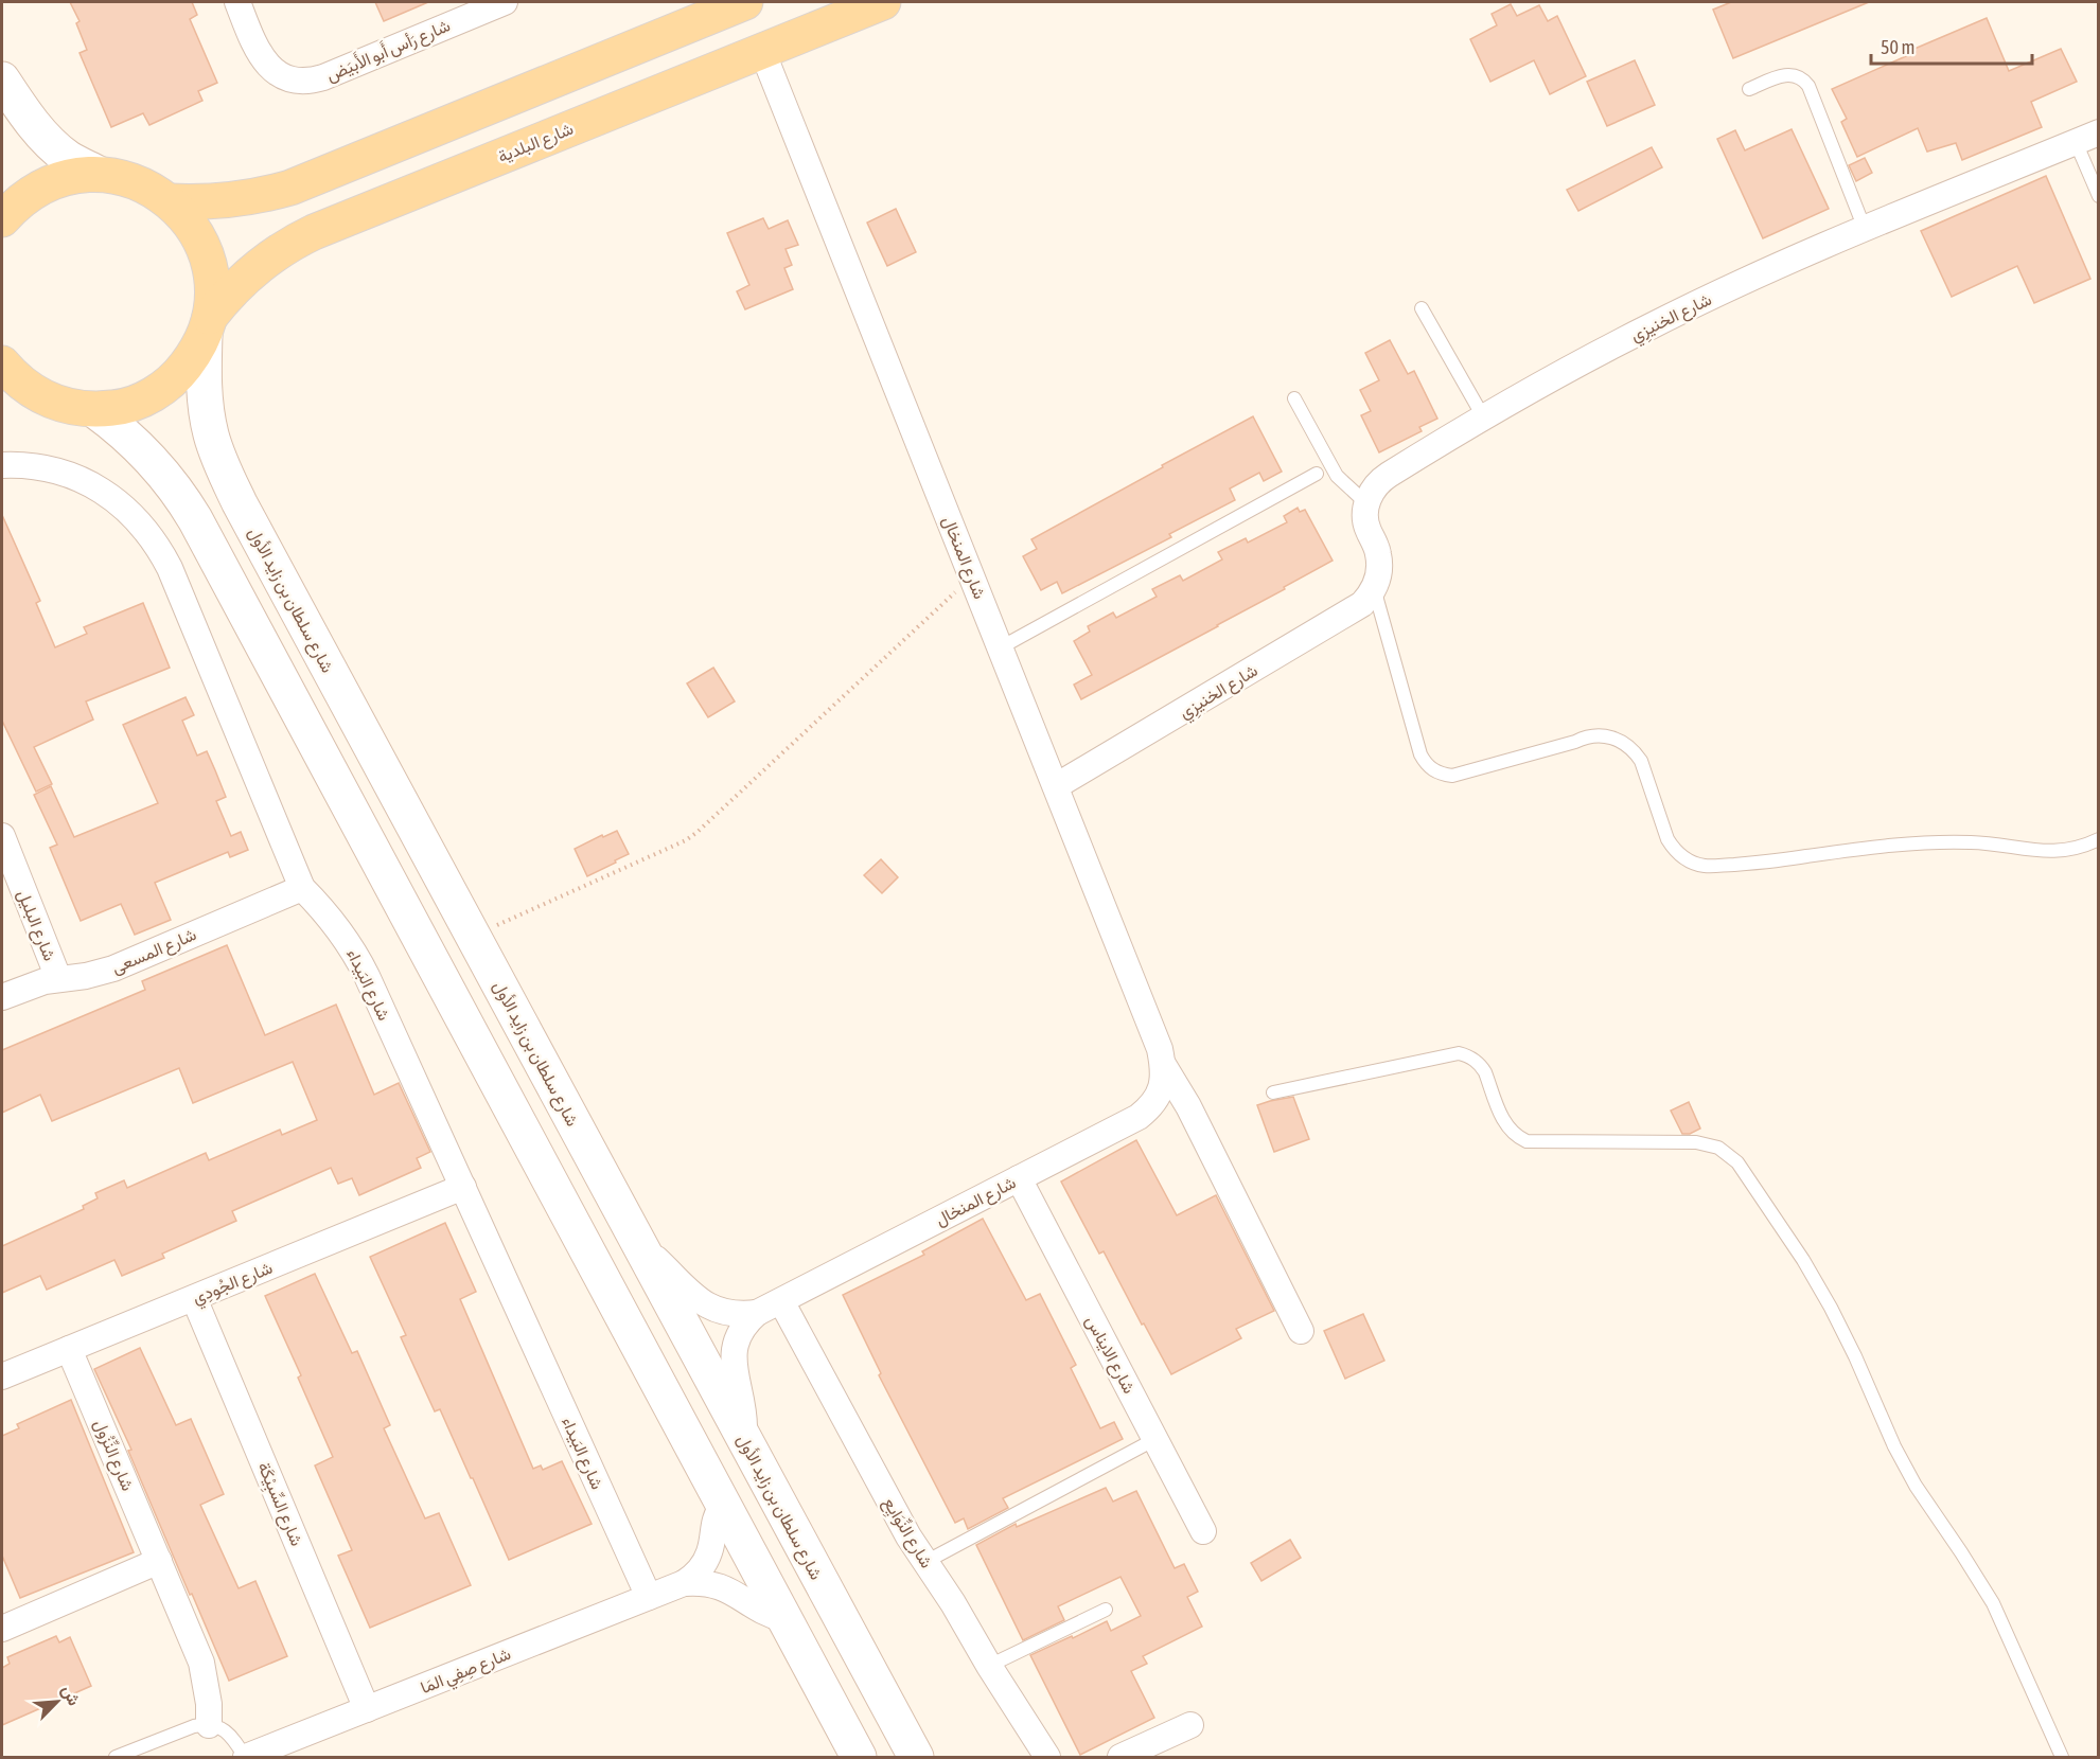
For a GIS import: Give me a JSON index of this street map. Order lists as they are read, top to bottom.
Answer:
{
  "streets": {
    "main road": ["شارع البلدية", "شارع سلطان بن زايد الأول"],
    "street": [
      "شارع رَأس أَبو الأَبيَض",
      "شارع الخنيزِي",
      "شارع المنخال",
      "شارع البليل",
      "شارع المسعى",
      "شارع البَيداء",
      "شارع الجُودِي",
      "شارع الايناس",
      "شارع النِّزُول",
      "شارع السِّبِيْكَة",
      "شارع النِّوَايِع",
      "شارع صِفِي المَا"
    ]
  },
  "crossings": [
    ["شارع البلدية", "شارع المنخال"],
    ["شارع البلدية", "شارع سلطان بن زايد الأول"],
    ["شارع الخنيزِي", "شارع المنخال"],
    ["شارع المنخال", "شارع سلطان بن زايد الأول"],
    ["شارع المنخال", "شارع الايناس"],
    ["شارع المنخال", "شارع النِّوَايِع"],
    ["شارع البليل", "شارع المسعى"],
    ["شارع المسعى", "شارع البَيداء"],
    ["شارع البَيداء", "شارع الجُودِي"],
    ["شارع البَيداء", "شارع صِفِي المَا"],
    ["شارع الجُودِي", "شارع النِّزُول"],
    ["شارع الجُودِي", "شارع السِّبِيْكَة"],
    ["شارع السِّبِيْكَة", "شارع صِفِي المَا"]
  ],
  "scale_bar": "50 m",
  "north": "top right"
}
